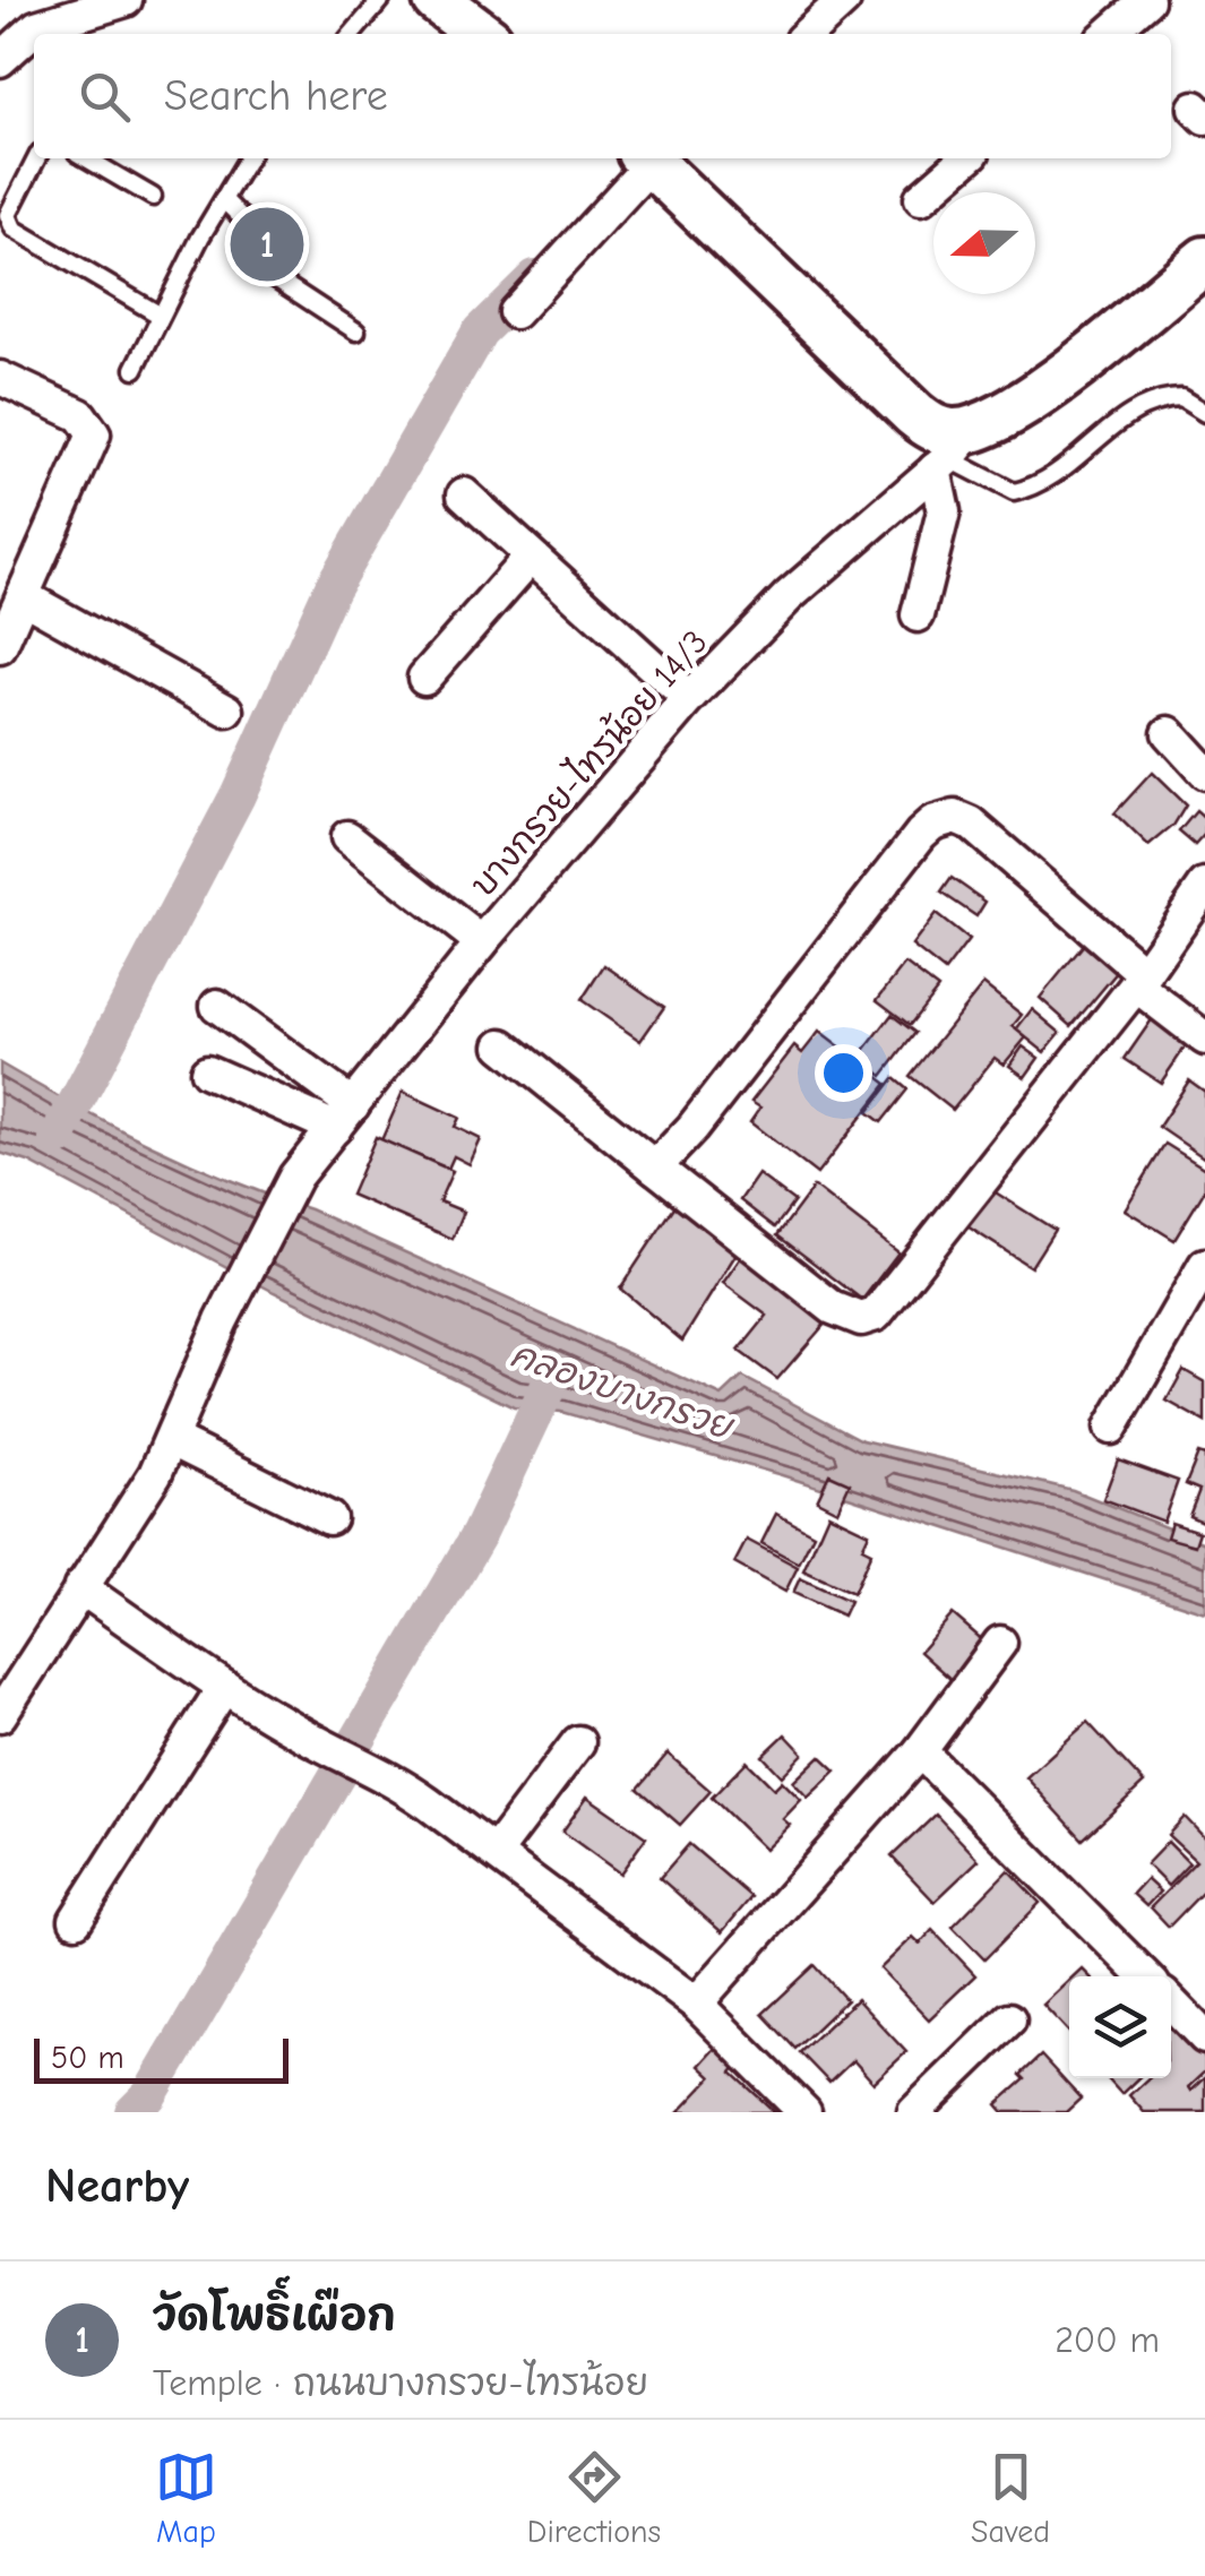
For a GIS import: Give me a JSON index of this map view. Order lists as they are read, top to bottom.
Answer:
{
  "streets": {
    "street": ["บางกรวย-ไทรน้อย 14/3"]
  },
  "water": ["คลองบางกรวย"],
  "scale_bar": "50 m",
  "north": "left",
  "page": {
    "search": "Search here",
    "pins": "1",
    "scale": "50 m",
    "heading": "Nearby",
    "list": [
      {
        "mark": "1",
        "name": "วัดโพธิ์เผือก",
        "note": "Temple · ถนนบางกรวย-ไทรน้อย",
        "value": "200 m"
      }
    ],
    "nav": ["Map", "Directions", "Saved"]
  }
}
